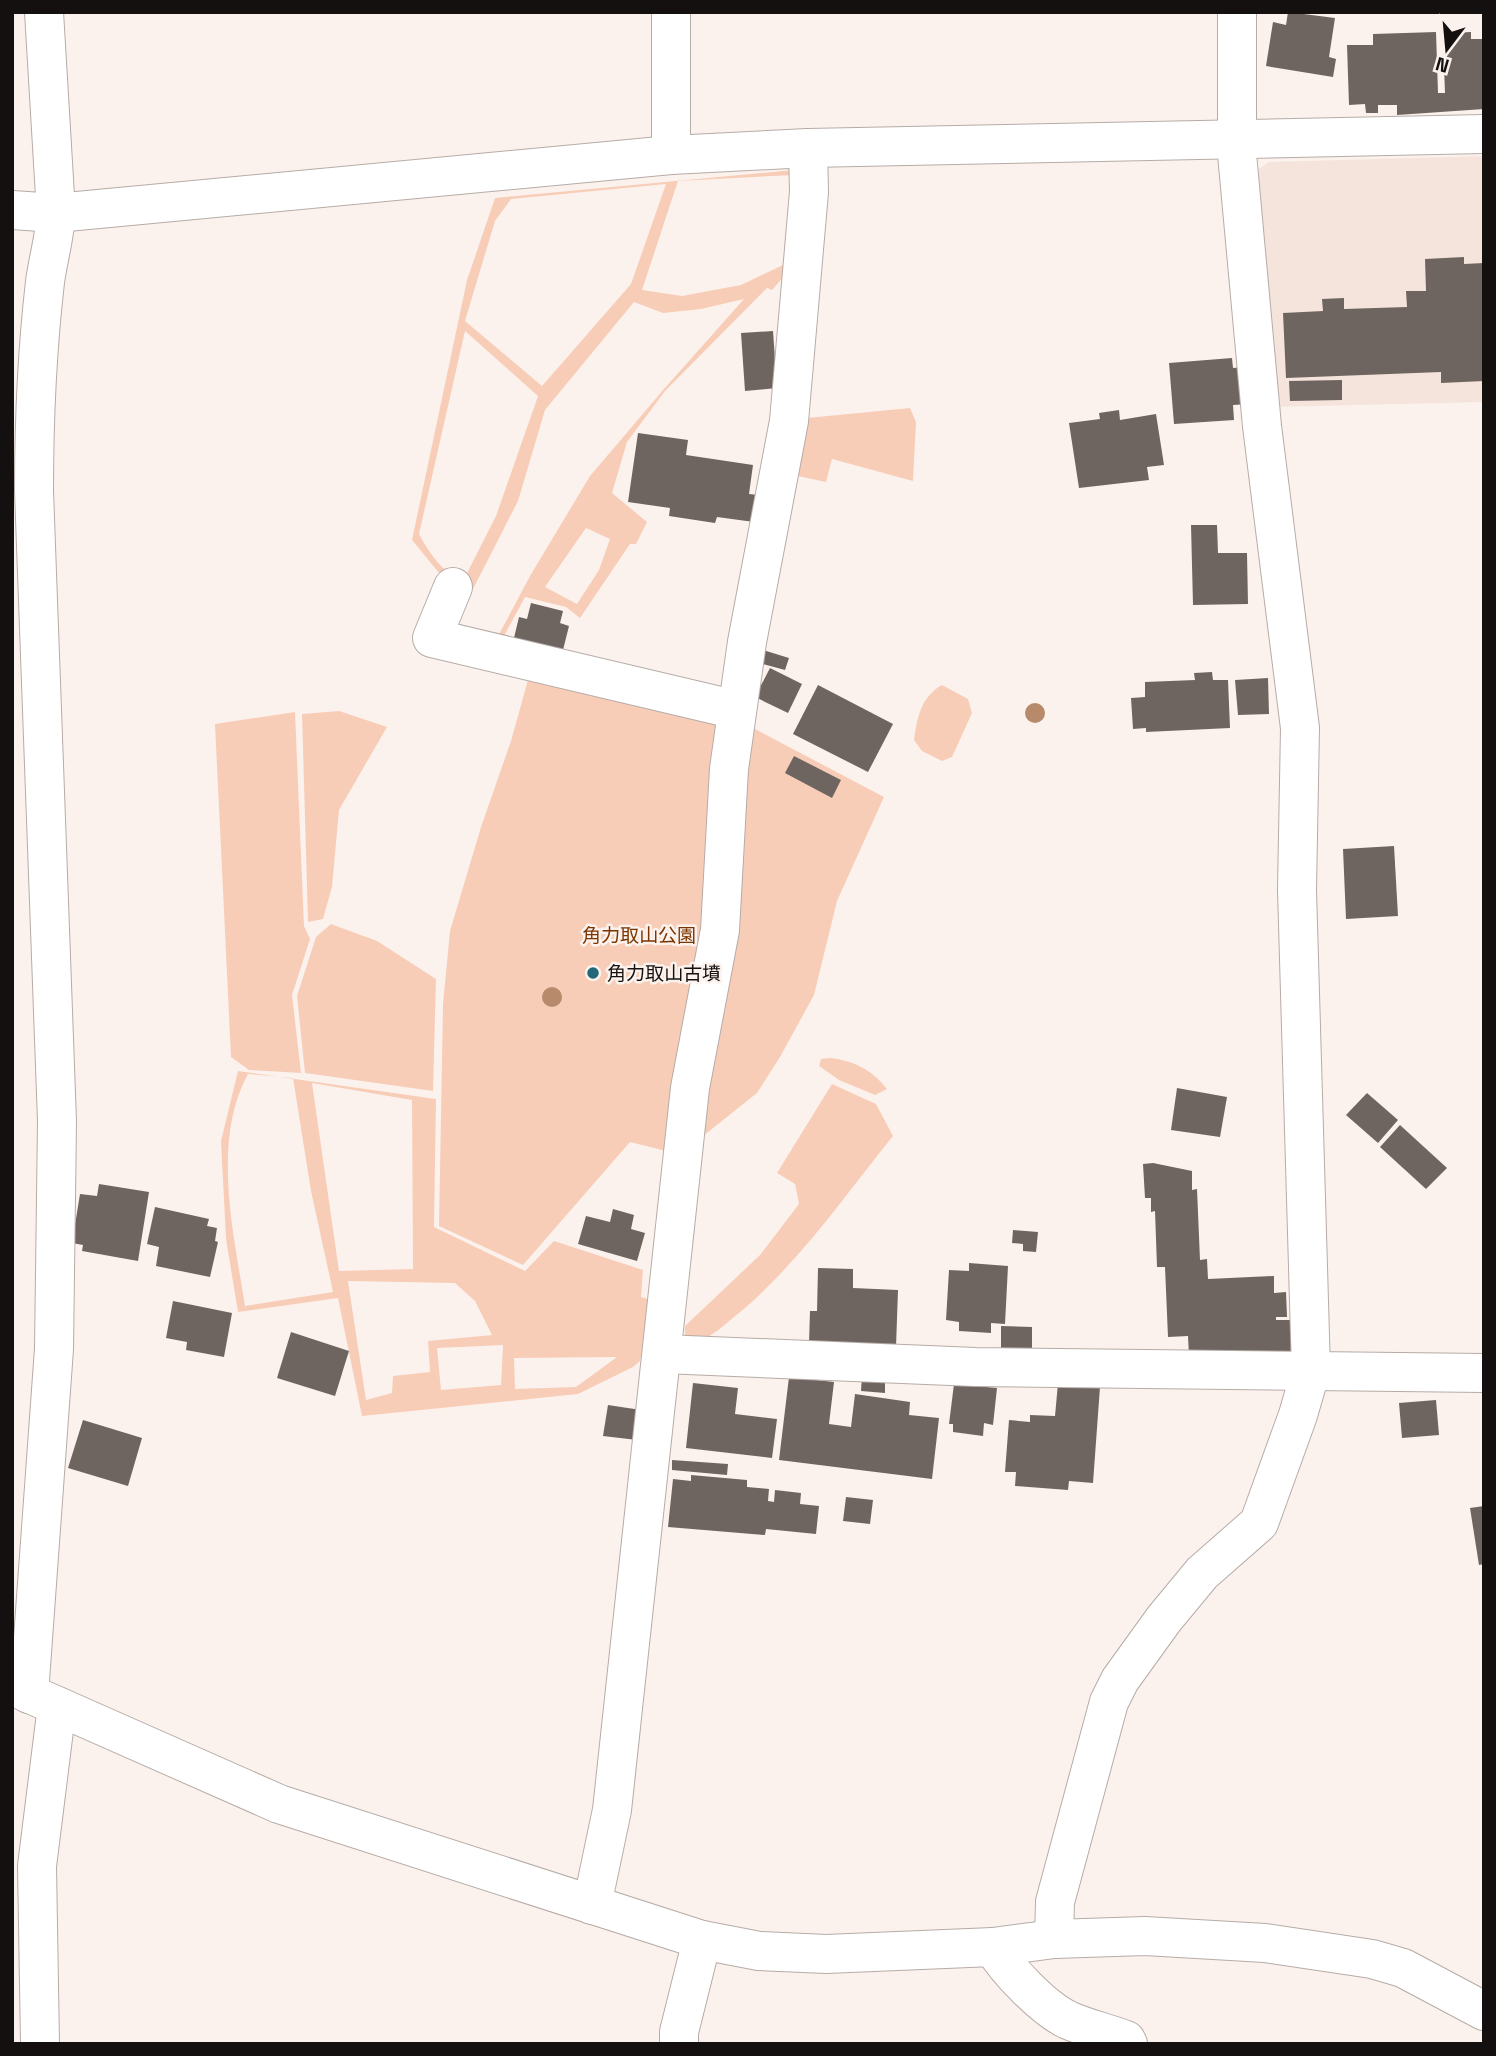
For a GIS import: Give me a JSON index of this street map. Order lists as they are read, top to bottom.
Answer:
{
  "parks": ["角力取山公園"],
  "places": ["角力取山古墳"],
  "north": "bottom"
}
